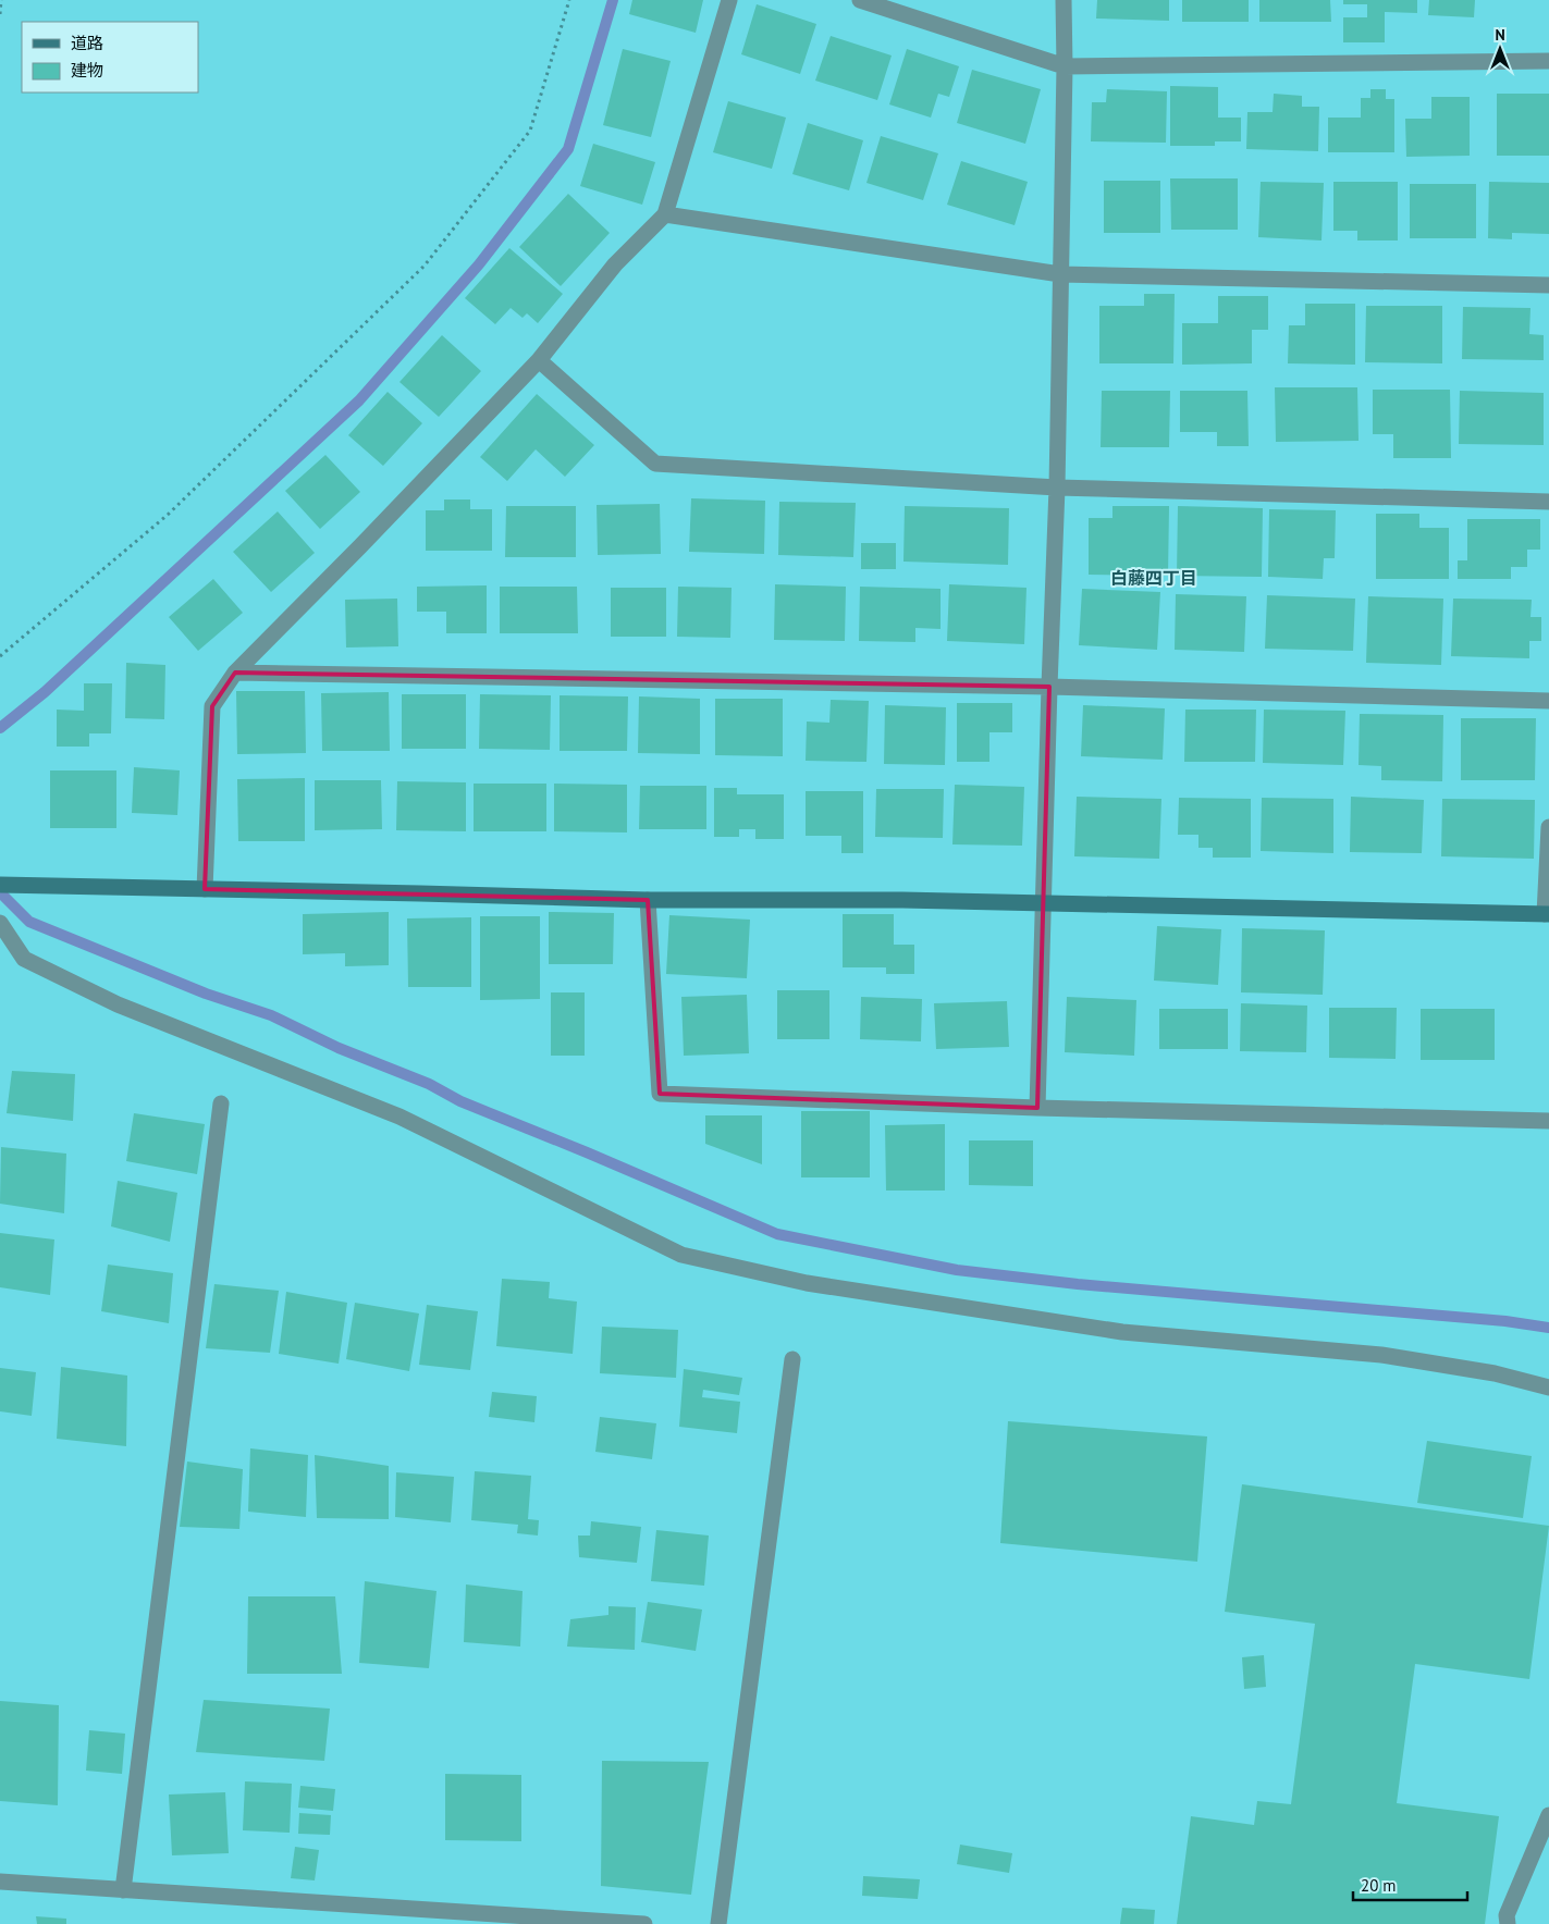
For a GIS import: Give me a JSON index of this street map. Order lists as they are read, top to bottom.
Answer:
{
  "districts": ["白藤四丁目"],
  "legend": ["道路", "建物"],
  "scale_bar": "20 m",
  "north": "top"
}
